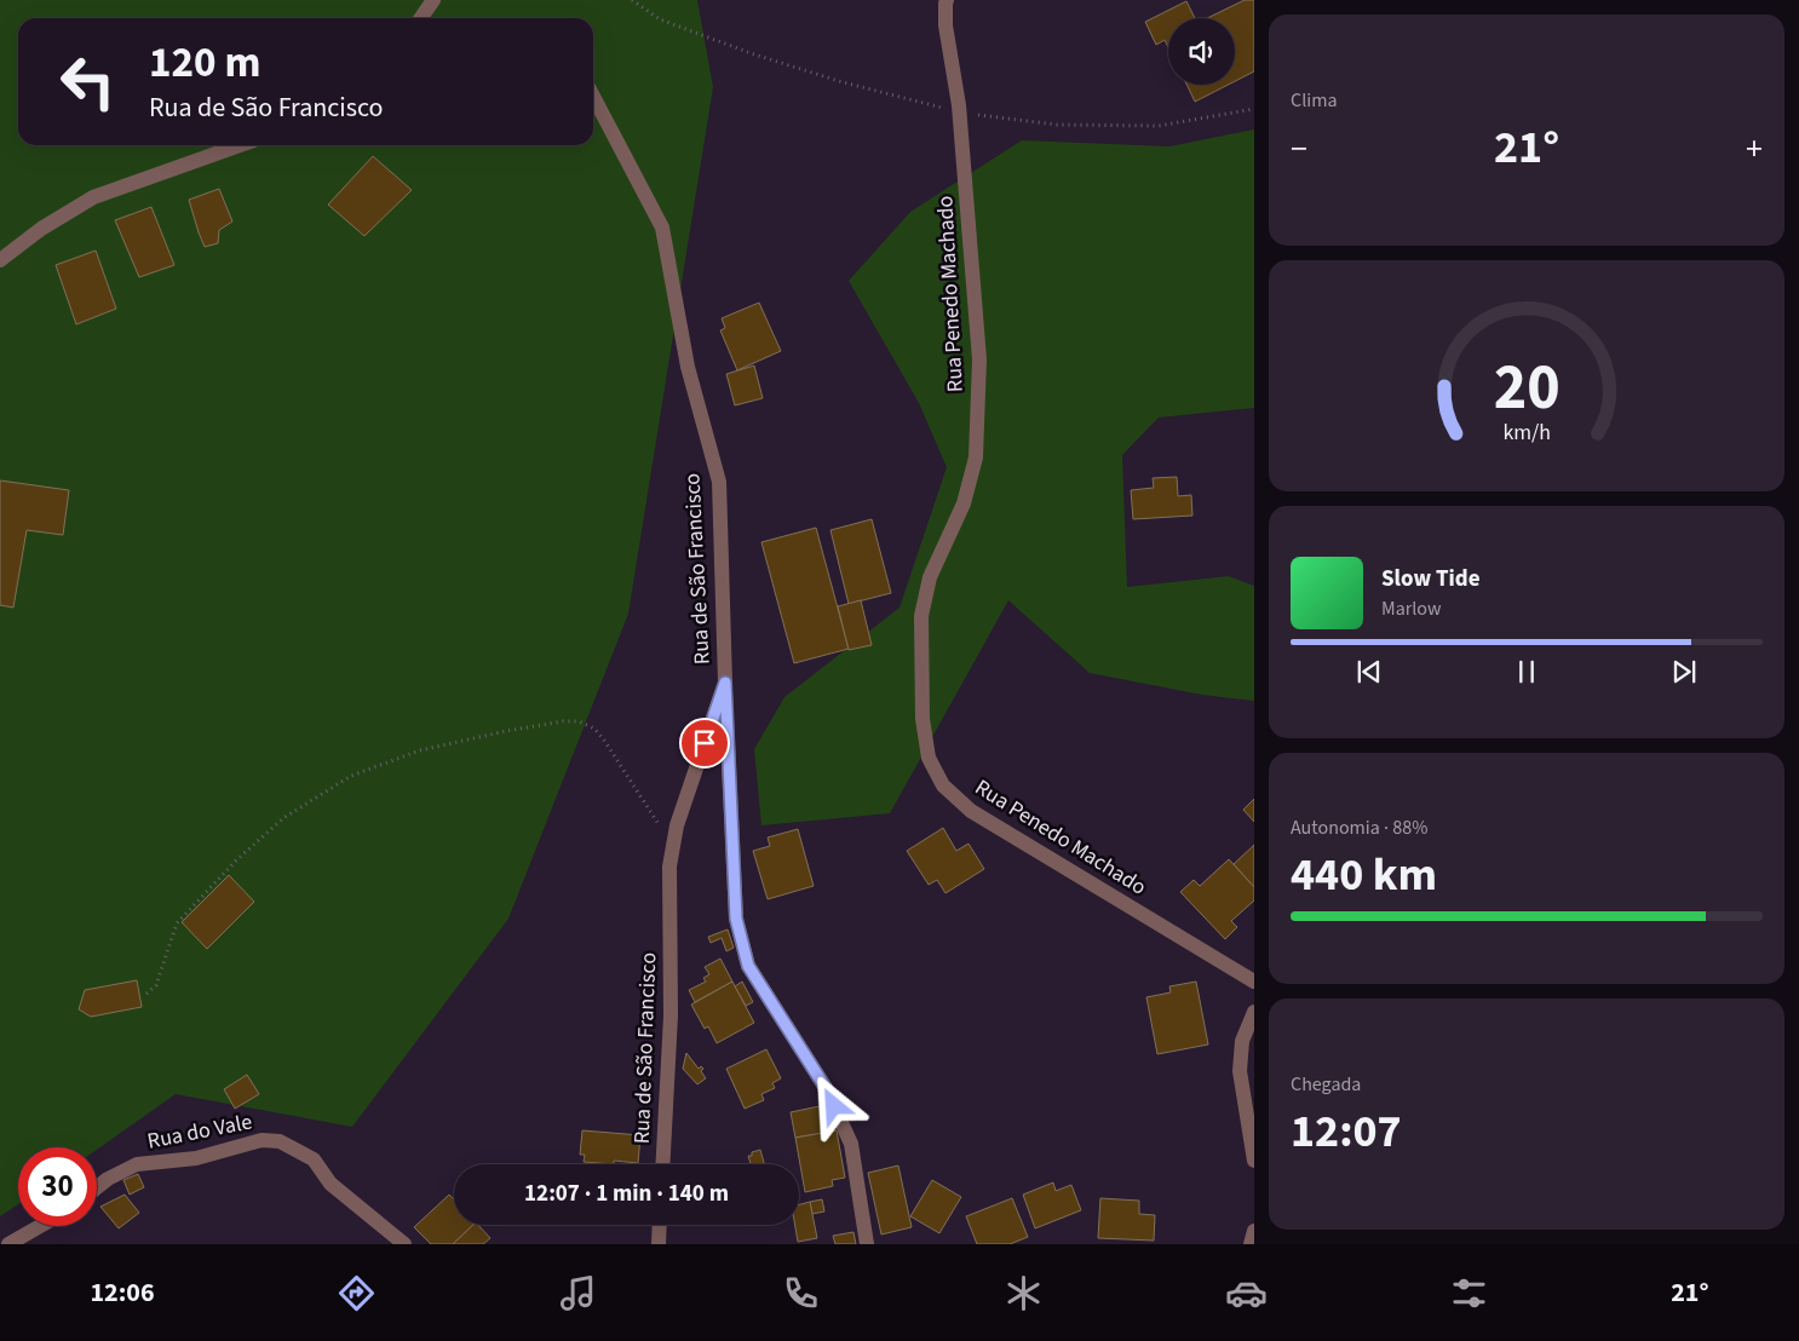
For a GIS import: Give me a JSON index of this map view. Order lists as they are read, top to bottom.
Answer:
{
  "streets": {
    "street": ["Rua Penedo Machado", "Rua de São Francisco", "Rua do Vale"]
  },
  "page": {
    "tile": [
      "Clima",
      ["Autonomia · 88%", "440 km"],
      ["Chegada", "12:07"]
    ],
    "turn": ["120 m", "Rua de São Francisco"],
    "heat": ["−", "21°", "+"],
    "song": ["Slow Tide", "Marlow"],
    "limit": "30",
    "trip": "12:07 · 1 min · 140 m",
    "tabs": ["12:06", "21°"],
    "gauge": ["20", "km/h"]
  }
}
